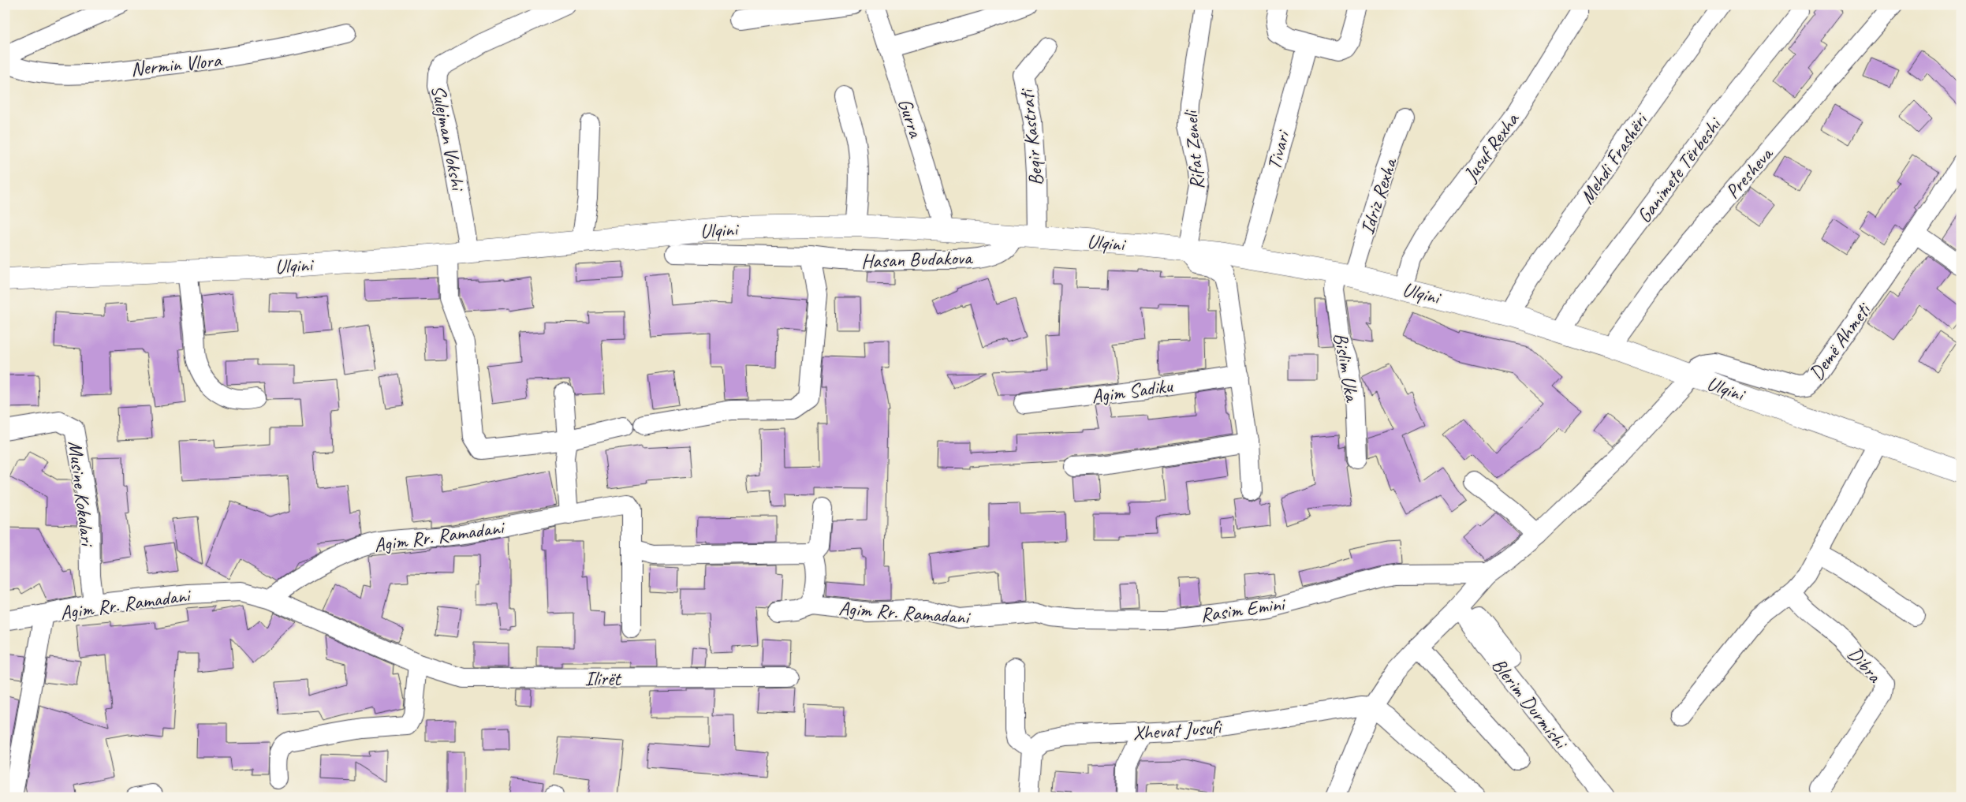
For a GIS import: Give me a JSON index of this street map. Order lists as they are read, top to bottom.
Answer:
{
  "streets": {
    "main road": ["Ulqini"],
    "street": [
      "Nermin Vlora",
      "Gurra",
      "Sulejman Vokshi",
      "Beqir Kastrati",
      "Jusuf Rexha",
      "Rifat Zeneli",
      "Tivari",
      "Mehdi Frashëri",
      "Ganimete Tërbeshi",
      "Presheva",
      "Idriz Rexha",
      "Hasan Budakova",
      "Demë Ahmeti",
      "Bislim Uka",
      "Agim Sadiku",
      "Musine Kokalari",
      "Agim Rr. Ramadani",
      "Rasim Emini",
      "Dibra",
      "Ilirët",
      "Blerim Durmishi",
      "Xhevat Jusufi"
    ]
  },
  "crossings": [
    ["Gurra", "Ulqini"],
    ["Sulejman Vokshi", "Ulqini"],
    ["Beqir Kastrati", "Ulqini"],
    ["Jusuf Rexha", "Ulqini"],
    ["Rifat Zeneli", "Ulqini"],
    ["Tivari", "Ulqini"],
    ["Mehdi Frashëri", "Ulqini"],
    ["Ganimete Tërbeshi", "Ulqini"],
    ["Presheva", "Ulqini"],
    ["Idriz Rexha", "Ulqini"],
    ["Idriz Rexha", "Bislim Uka"],
    ["Ulqini", "Hasan Budakova"],
    ["Ulqini", "Demë Ahmeti"],
    ["Ulqini", "Bislim Uka"],
    ["Musine Kokalari", "Agim Rr. Ramadani"],
    ["Agim Rr. Ramadani", "Rasim Emini"],
    ["Agim Rr. Ramadani", "Ilirët"]
  ]
}
